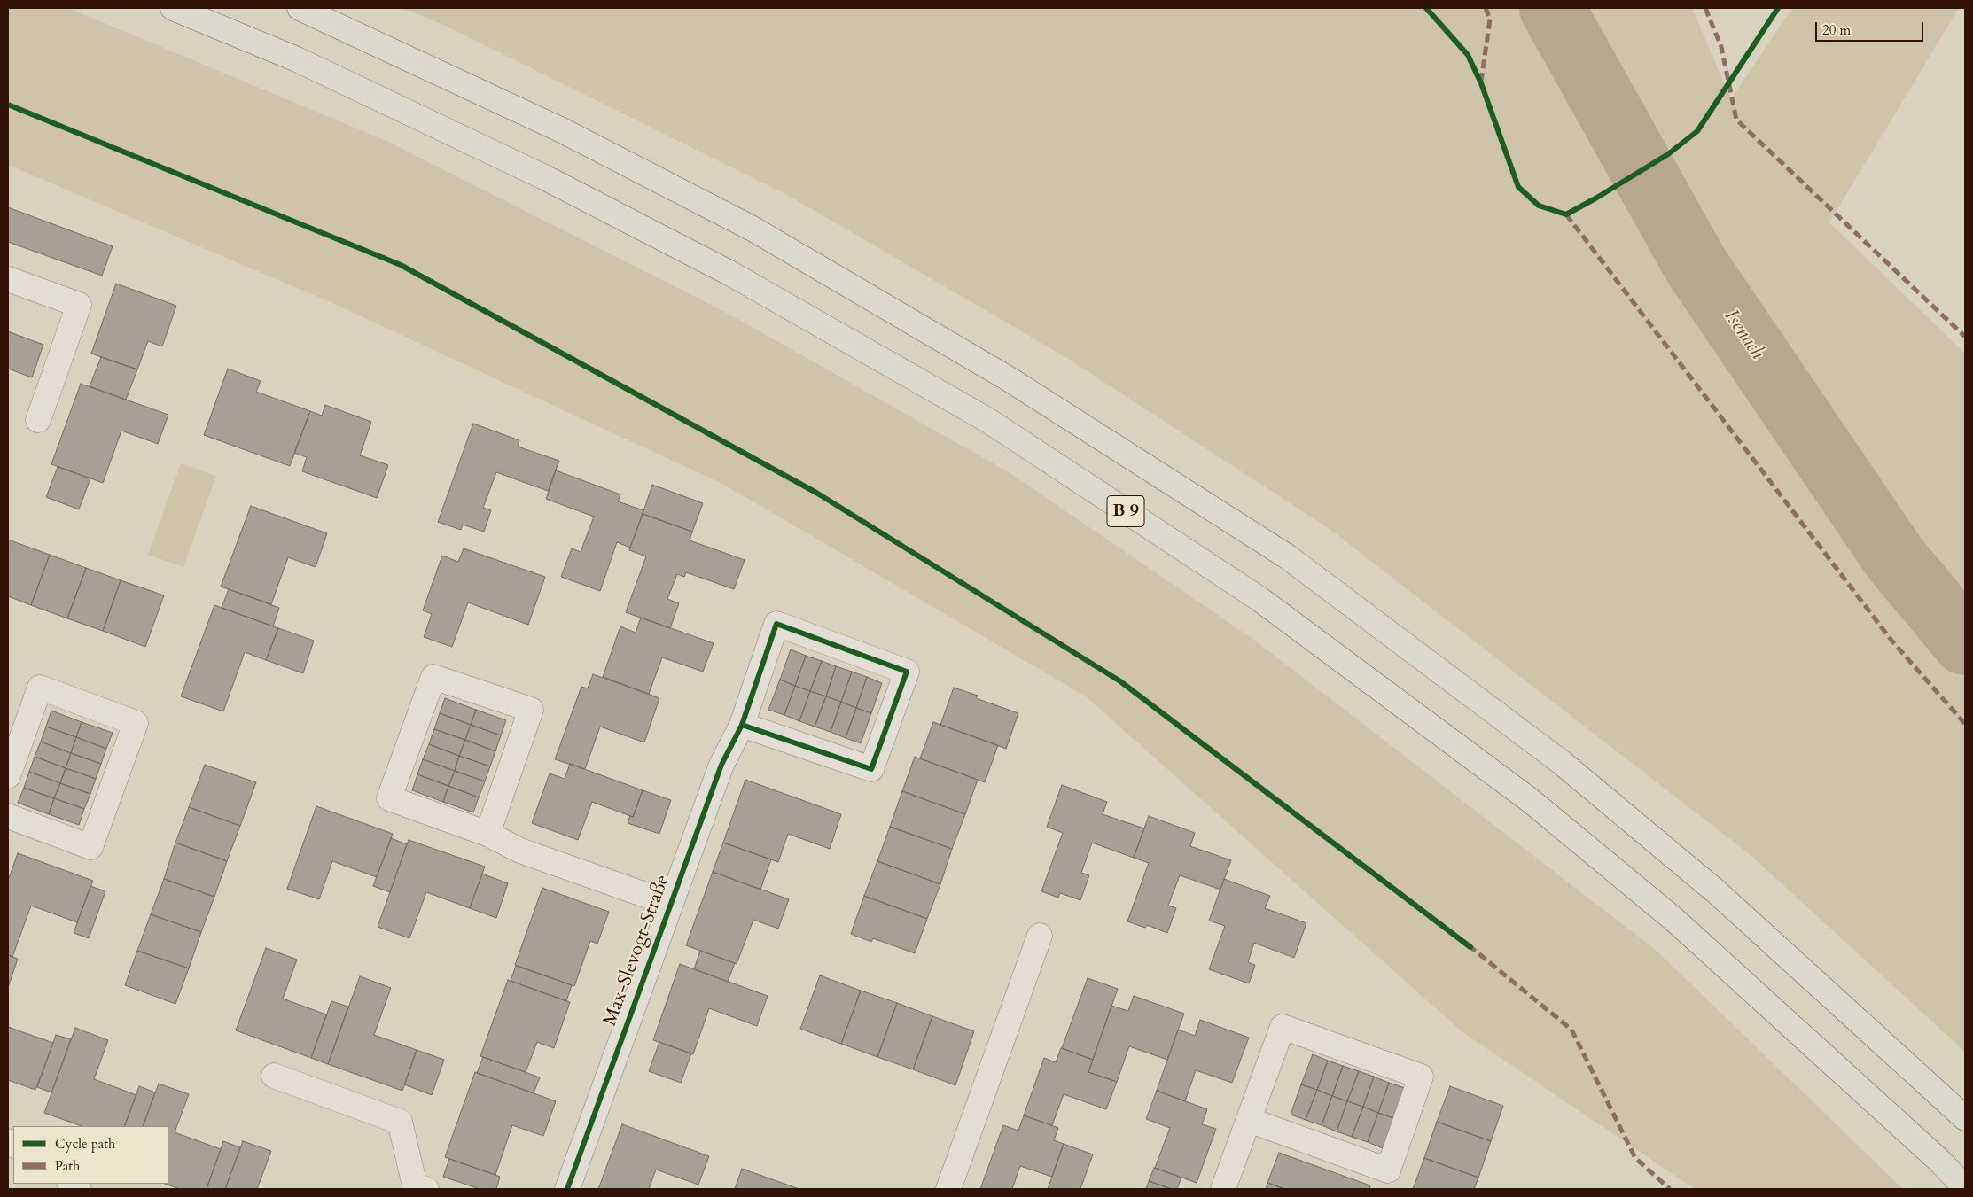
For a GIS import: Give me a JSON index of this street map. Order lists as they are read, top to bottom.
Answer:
{
  "streets": {
    "highway": ["B 9"],
    "street": ["Max-Slevogt-Straße"]
  },
  "water": ["Isenach"],
  "legend": ["Cycle path", "Path"],
  "scale_bar": "20 m"
}
